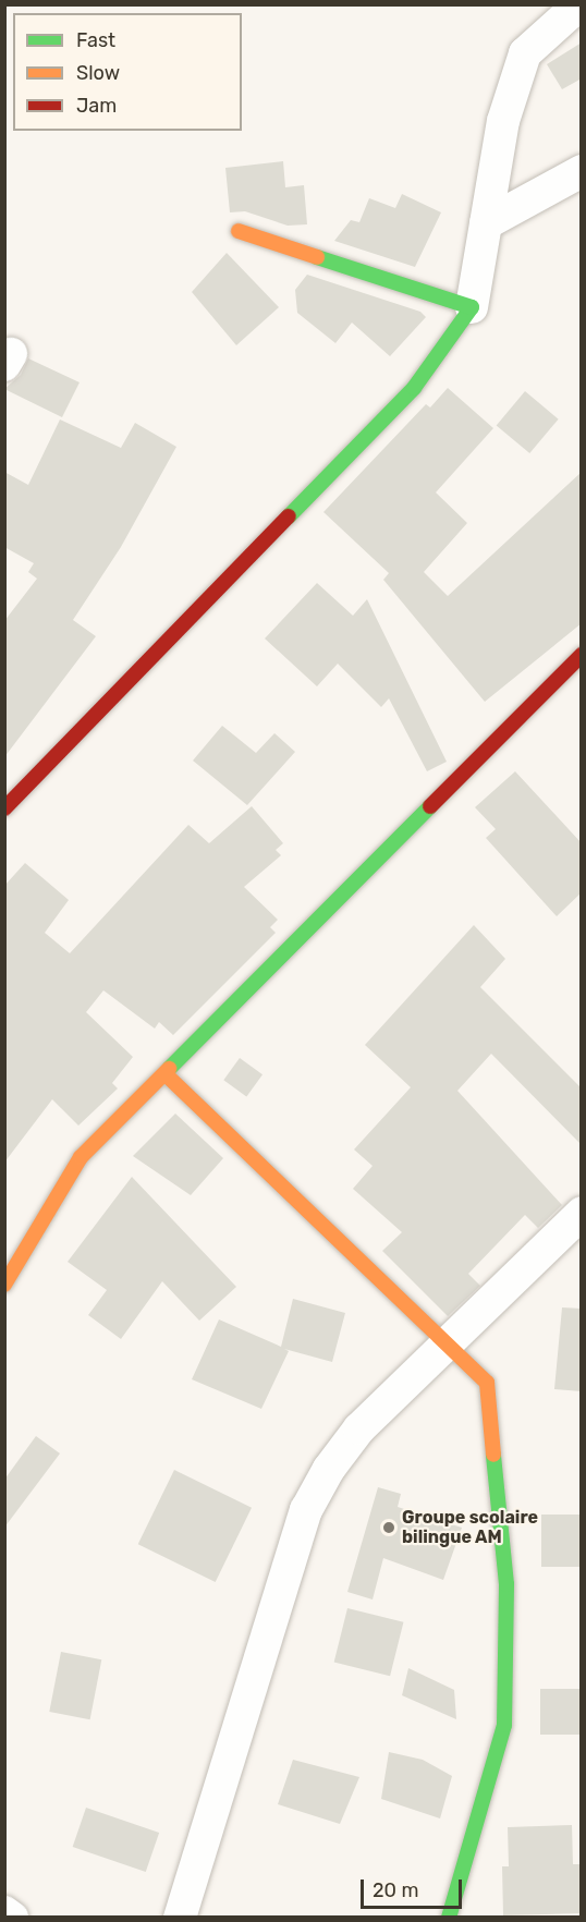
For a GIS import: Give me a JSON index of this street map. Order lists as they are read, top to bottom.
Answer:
{
  "places": ["Groupe scolaire bilingue AM"],
  "legend": ["Fast", "Slow", "Jam"],
  "scale_bar": "20 m"
}
